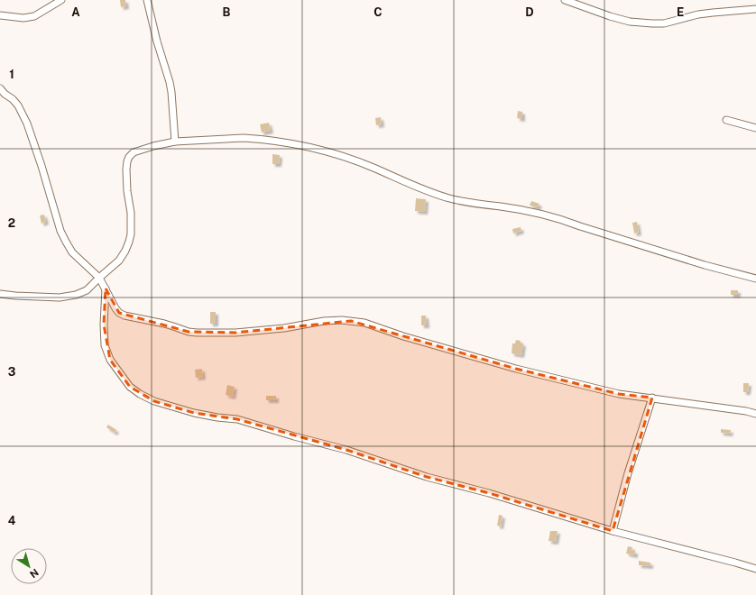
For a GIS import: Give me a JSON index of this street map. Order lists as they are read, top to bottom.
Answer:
{
  "north": "bottom right",
  "grid": {
    "columns": [
      "A",
      "B",
      "C",
      "D",
      "E"
    ],
    "rows": [
      "1",
      "2",
      "3",
      "4"
    ]
  }
}
